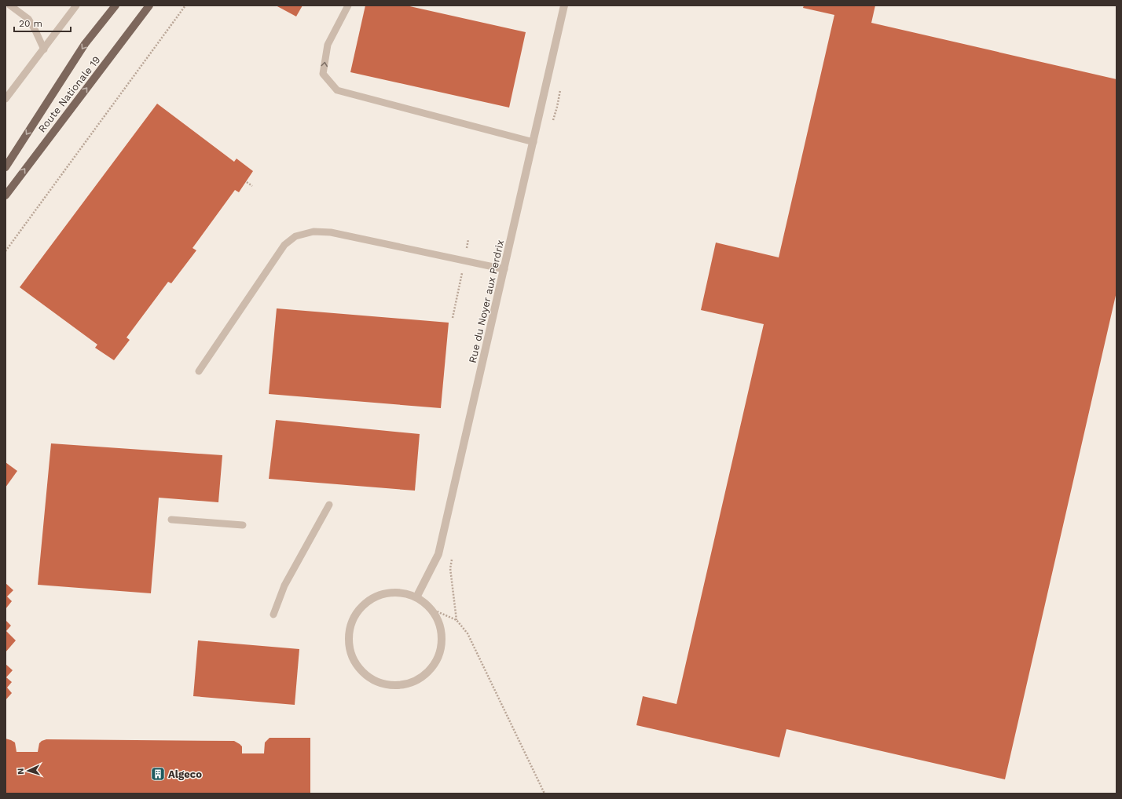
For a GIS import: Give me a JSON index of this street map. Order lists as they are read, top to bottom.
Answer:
{
  "streets": {
    "main road": ["Route Nationale 19"],
    "street": ["Rue du Noyer aux Perdrix"]
  },
  "places": {
    "building": ["Algeco"]
  },
  "scale_bar": "20 m",
  "north": "left"
}
